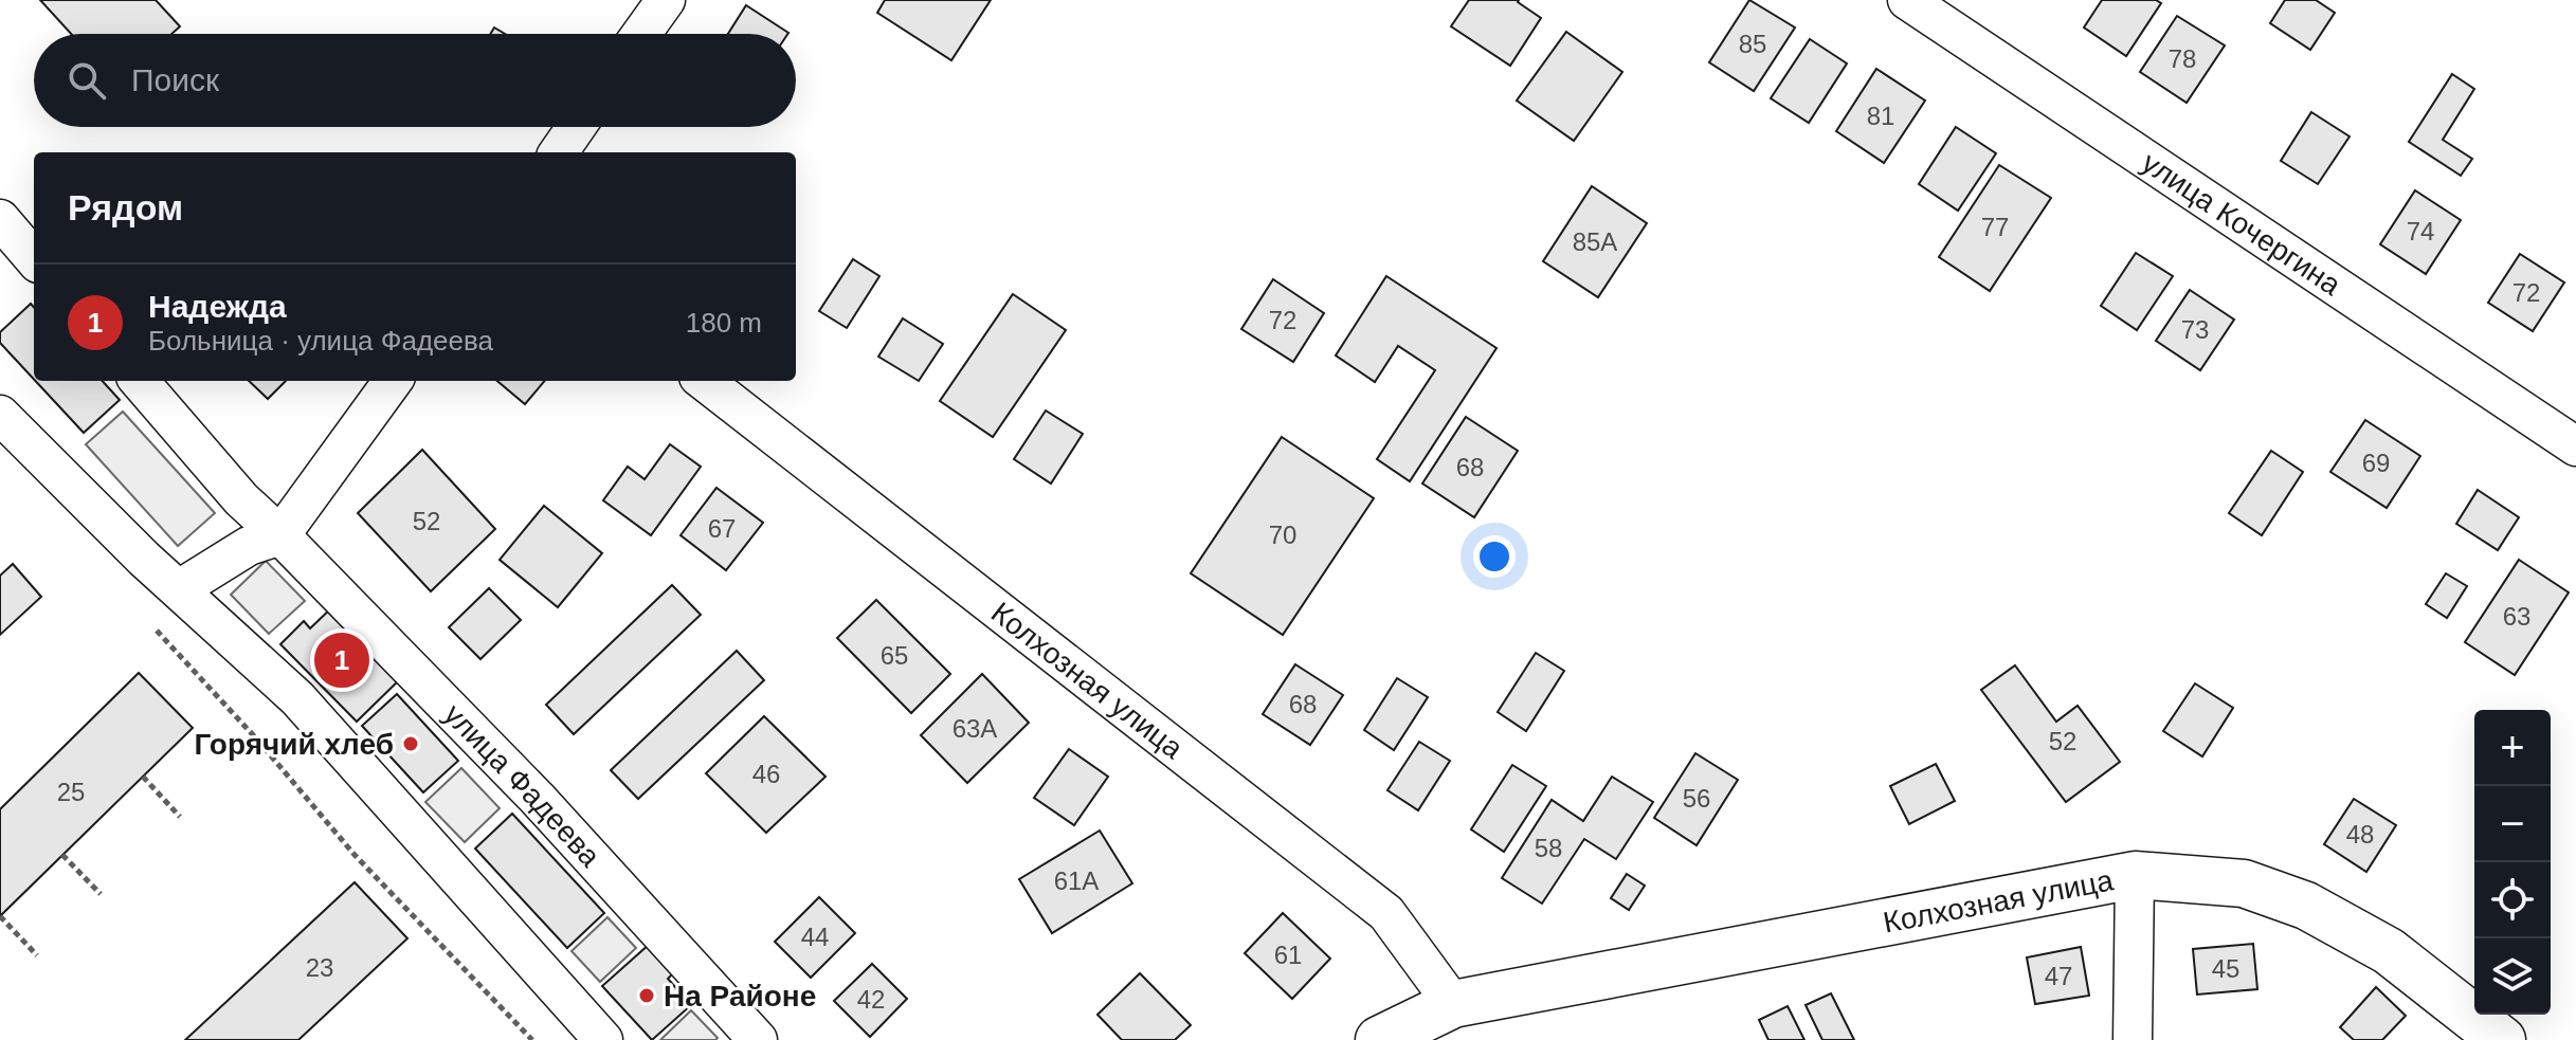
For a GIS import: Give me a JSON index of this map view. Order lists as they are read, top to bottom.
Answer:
{
  "streets": {
    "main road": ["Колхозная улица"],
    "street": ["улица Кочергина", "улица Фадеева"]
  },
  "places": ["Горячий хлеб", "На Районе"],
  "house_numbers": [
    "85",
    "78",
    "81",
    "77",
    "74",
    "85А",
    "72",
    "72",
    "73",
    "69",
    "68",
    "52",
    "67",
    "70",
    "63",
    "65",
    "68",
    "63А",
    "52",
    "46",
    "25",
    "56",
    "48",
    "58",
    "61А",
    "44",
    "61",
    "23",
    "45",
    "47",
    "42"
  ],
  "page": {
    "search": "Поиск",
    "heading": "Рядом",
    "list": [
      {
        "mark": "1",
        "name": "Надежда",
        "note": "Больница · улица Фадеева",
        "value": "180 m"
      }
    ],
    "pins": "1",
    "map_buttons": ["+", "−"]
  }
}
